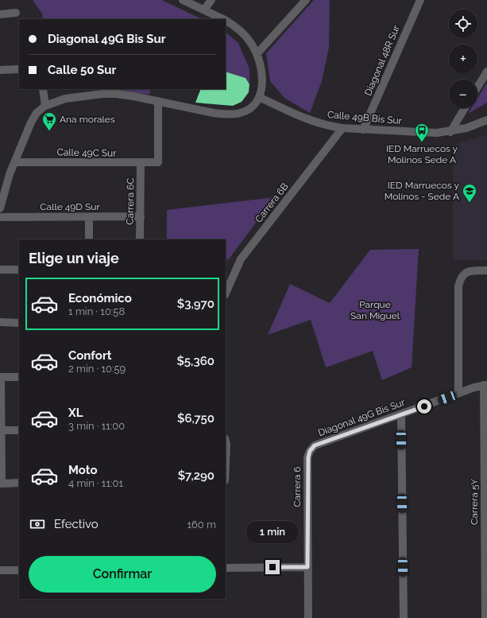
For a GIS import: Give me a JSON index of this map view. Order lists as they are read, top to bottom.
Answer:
{
  "streets": {
    "street": [
      "Diagonal 48R Sur",
      "Calle 49B Bis Sur",
      "Calle 49C Sur",
      "Carrera 6C",
      "Carrera 6B",
      "Calle 49D Sur",
      "Diagonal 49G Bis Sur",
      "Carrera 6",
      "Carrera 5Y"
    ]
  },
  "crossings": [
    ["Diagonal 48R Sur", "Calle 49B Bis Sur"],
    ["Calle 49B Bis Sur", "Carrera 6B"],
    ["Calle 49C Sur", "Carrera 6C"],
    ["Carrera 6C", "Calle 49D Sur"],
    ["Diagonal 49G Bis Sur", "Carrera 6"],
    ["Diagonal 49G Bis Sur", "Carrera 5Y"]
  ],
  "parks": ["Parque San Miguel"],
  "places": {
    "supermarket": ["Ana morales"],
    "bus stop": ["IED Marruecos y Molinos Sede A"],
    "school or university": ["IED Marruecos y Molinos - Sede A"]
  },
  "page": {
    "map_buttons": ["+", "−"],
    "banner": ["Diagonal 49G Bis Sur", "Calle 50 Sur"],
    "heading": "Elige un viaje",
    "list": [
      {
        "name": "Económico",
        "note": "1 min · 10:58",
        "value": "$3,970"
      },
      {
        "name": "Confort",
        "note": "2 min · 10:59",
        "value": "$5,360"
      },
      {
        "name": "XL",
        "note": "3 min · 11:00",
        "value": "$6,750"
      },
      {
        "name": "Moto",
        "note": "4 min · 11:01",
        "value": "$7,290"
      }
    ],
    "pay": ["Efectivo", "160 m"],
    "bubble": "1 min",
    "buttons": "Confirmar"
  }
}
